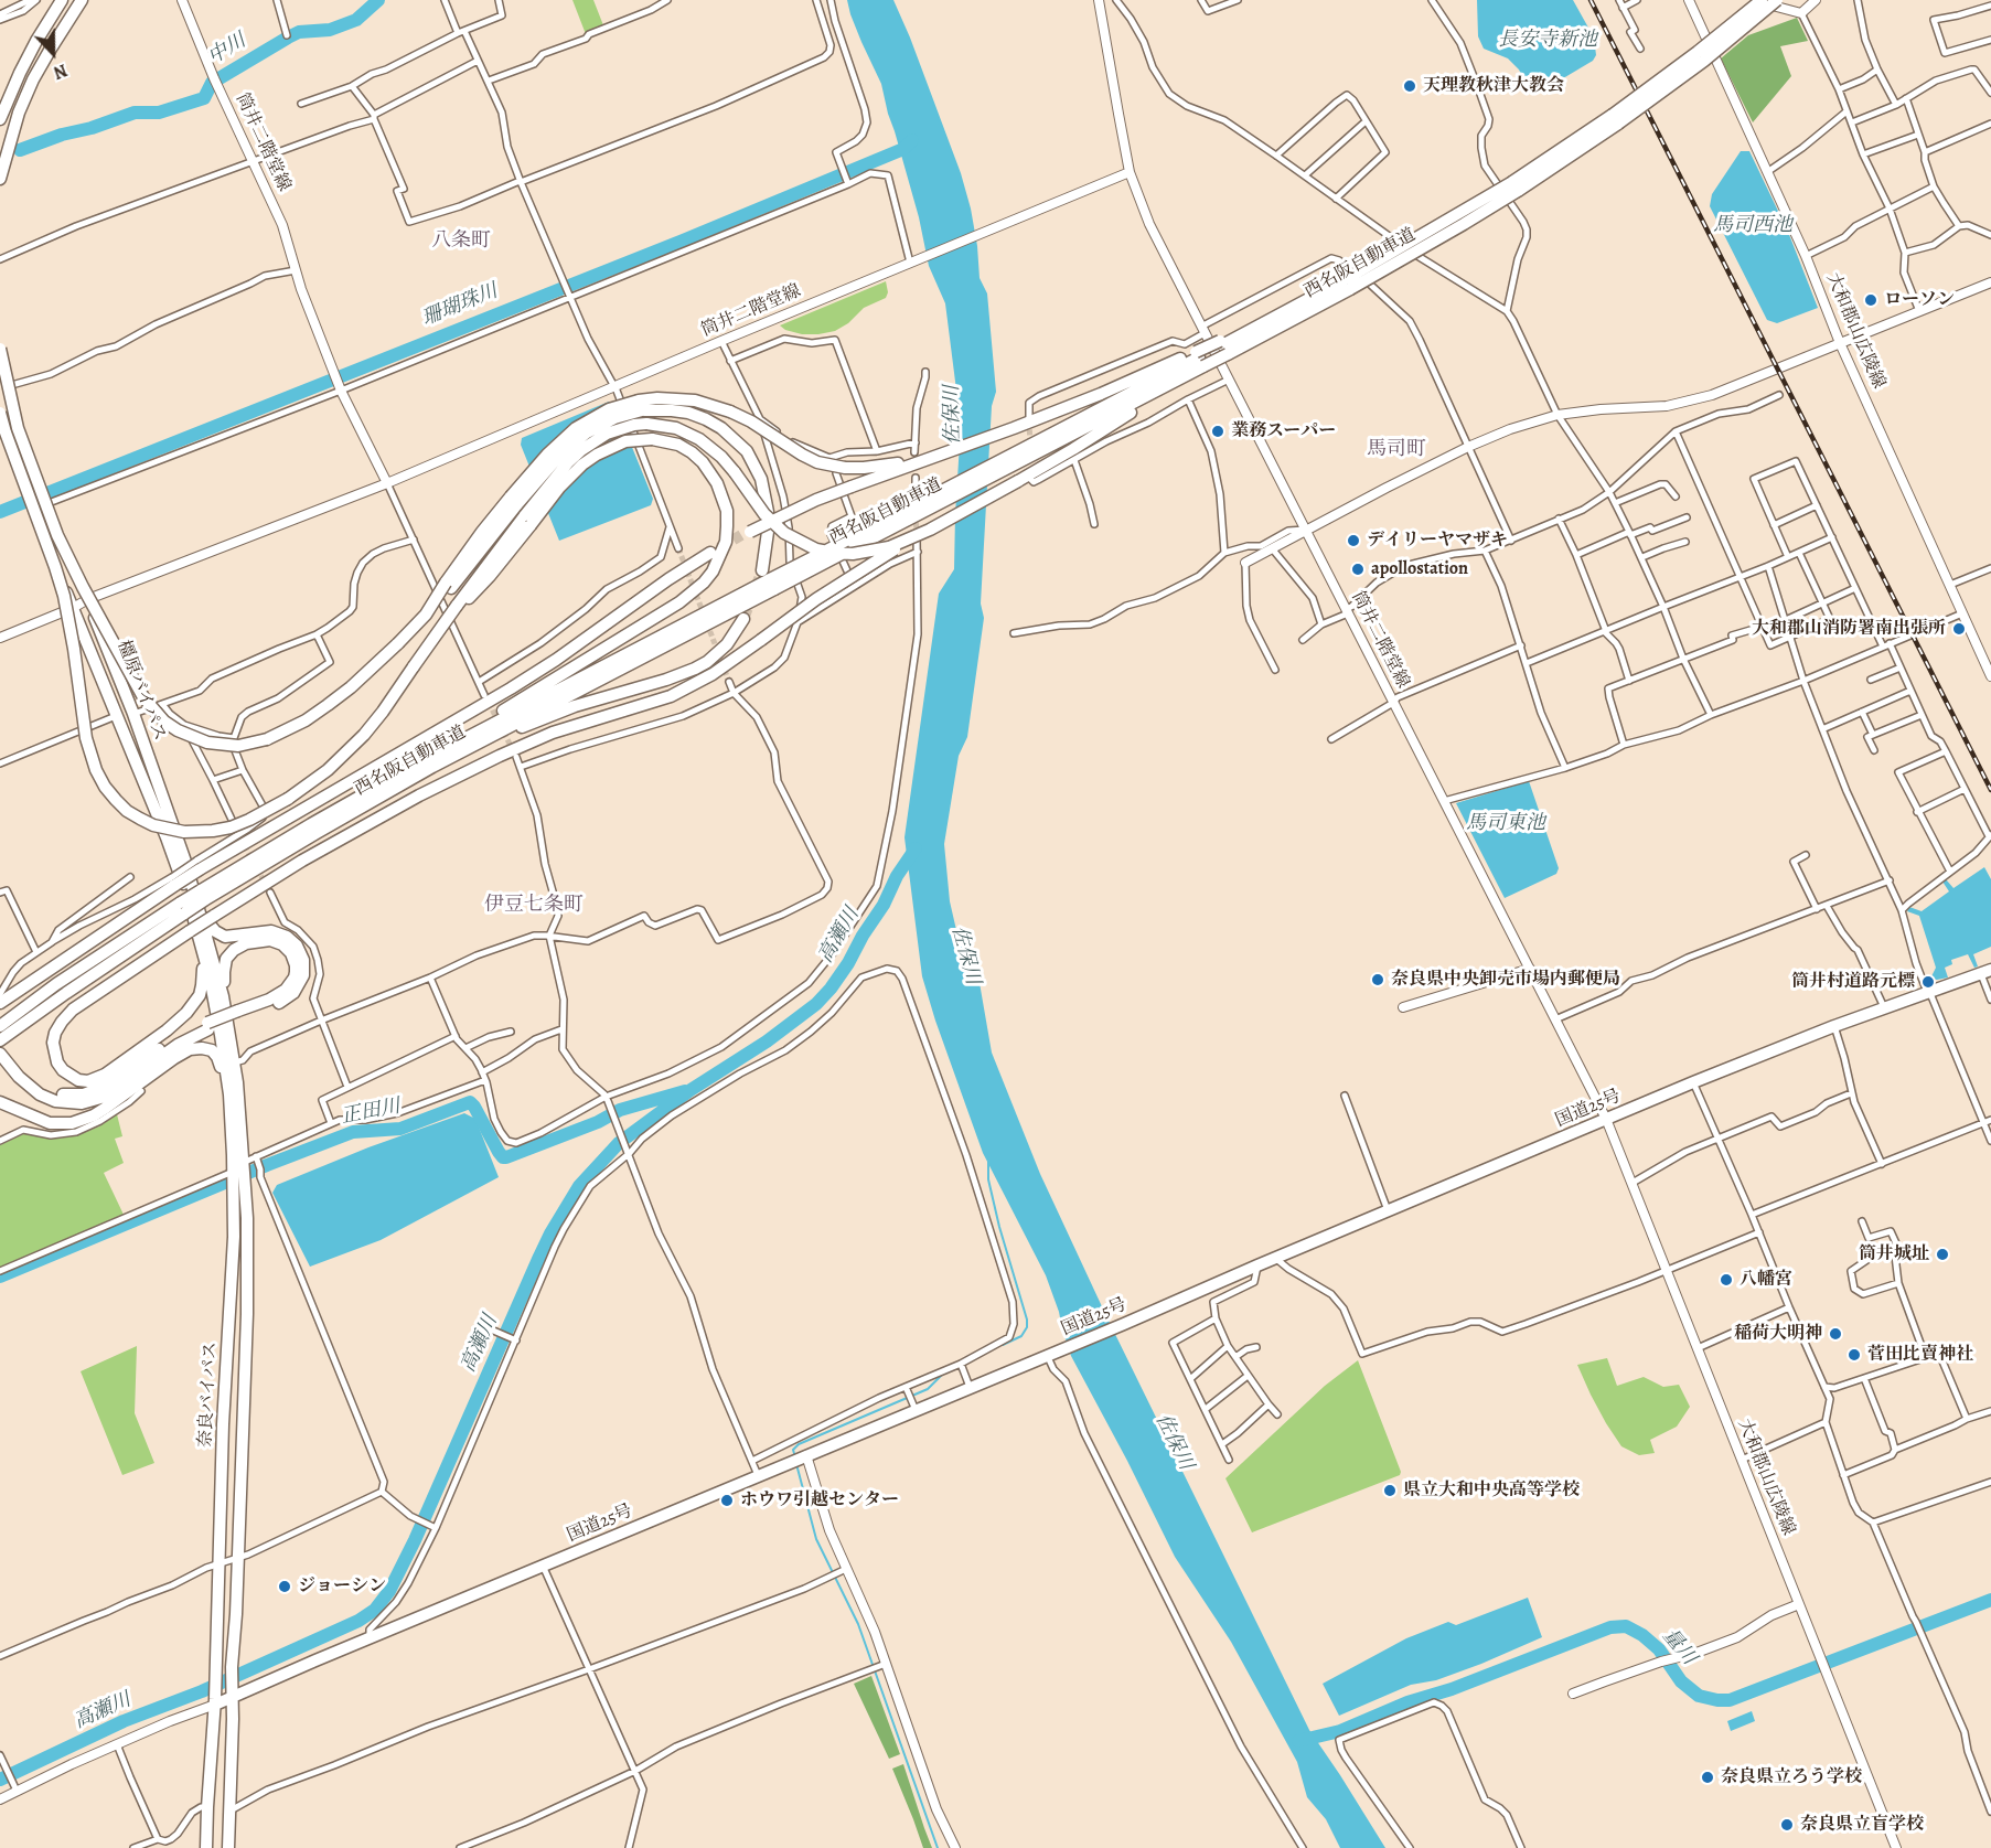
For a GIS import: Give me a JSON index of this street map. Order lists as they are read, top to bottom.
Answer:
{
  "streets": {
    "highway": [
      "西名阪自動車道",
      "橿原バイパス",
      "国道25号",
      "奈良バイパス"
    ],
    "main road": ["筒井二階堂線", "大和郡山広陵線"]
  },
  "crossings": [
    ["筒井二階堂線", "大和郡山広陵線"],
    ["筒井二階堂線", "橿原バイパス"],
    ["筒井二階堂線", "国道25号"],
    ["大和郡山広陵線", "国道25号"],
    ["橿原バイパス", "奈良バイパス"],
    ["国道25号", "奈良バイパス"]
  ],
  "districts": ["八条町", "馬司町", "伊豆七条町"],
  "water": [
    "長安寺新池",
    "中川",
    "馬司西池",
    "珊瑚珠川",
    "佐保川",
    "馬司東池",
    "高瀬川",
    "正田川",
    "量川"
  ],
  "places": [
    "天理教秋津大教会",
    "ローソン",
    "業務スーパー",
    "デイリーヤマザキ",
    "apollostation",
    "大和郡山消防署南出張所",
    "奈良県中央卸売市場内郵便局",
    "筒井村道路元標",
    "筒井城址",
    "八幡宮",
    "稲荷大明神",
    "菅田比賣神社",
    "県立大和中央高等学校",
    "ホウワ引越センター",
    "ジョーシン",
    "奈良県立ろう学校",
    "奈良県立盲学校"
  ],
  "north": "bottom"
}
